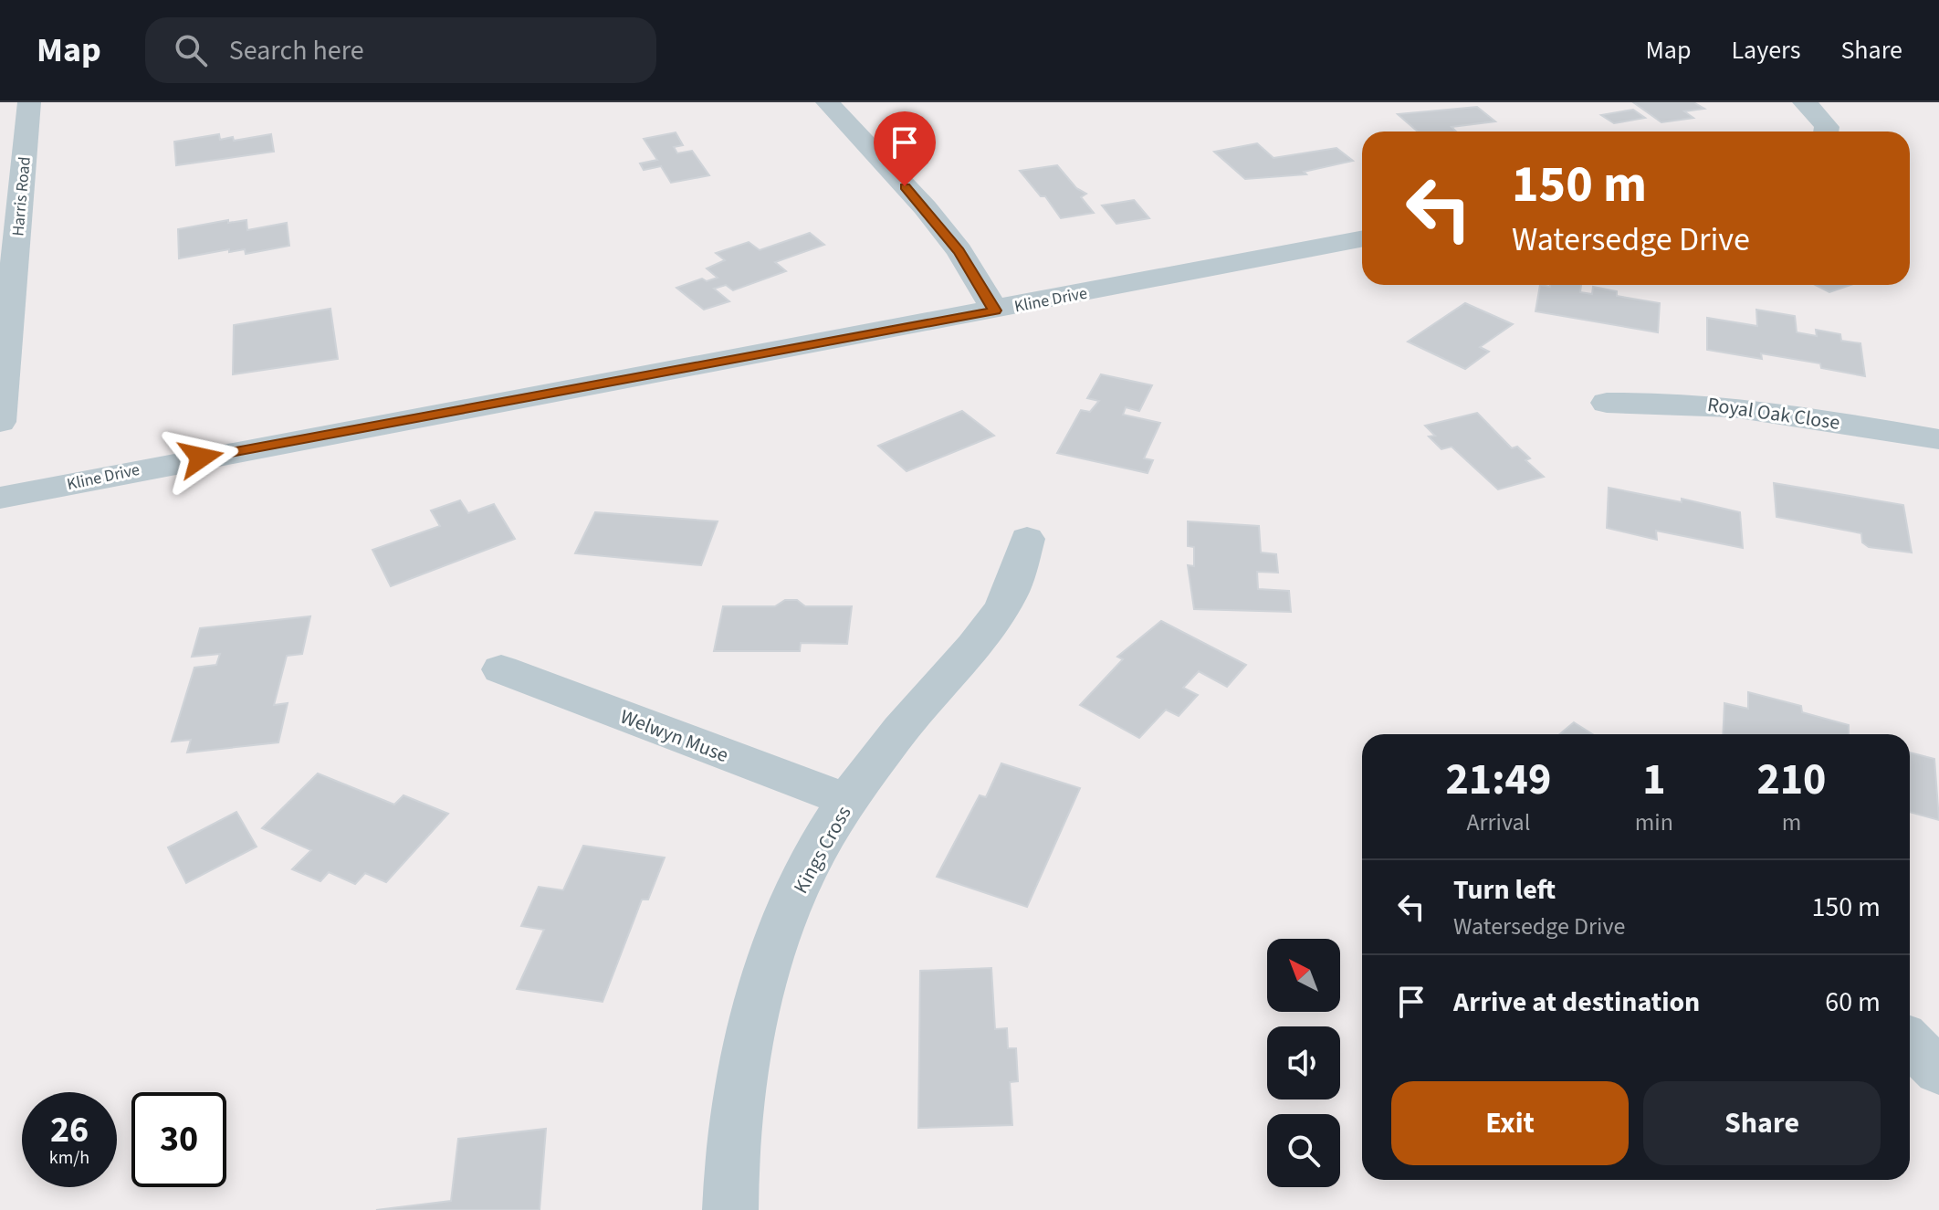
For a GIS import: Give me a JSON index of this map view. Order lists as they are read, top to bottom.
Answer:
{
  "streets": {
    "street": [
      "Harris Road",
      "Kline Drive",
      "Royal Oak Close",
      "Welwyn Muse",
      "Kings Cross"
    ]
  },
  "crossings": [
    ["Welwyn Muse", "Kings Cross"]
  ],
  "north": "top left",
  "page": {
    "header": "Map",
    "search": "Search here",
    "nav": ["Map", "Layers", "Share"],
    "turn": ["150 m", "Watersedge Drive"],
    "eta": [
      "21:49",
      "Arrival",
      "1",
      "min",
      "210",
      "m"
    ],
    "list": [
      {
        "name": "Turn left",
        "note": "Watersedge Drive",
        "value": "150 m"
      },
      {
        "name": "Arrive at destination",
        "value": "60 m"
      }
    ],
    "buttons": ["Exit", "Share"],
    "speed": "26 km/h",
    "limit": "30"
  }
}
